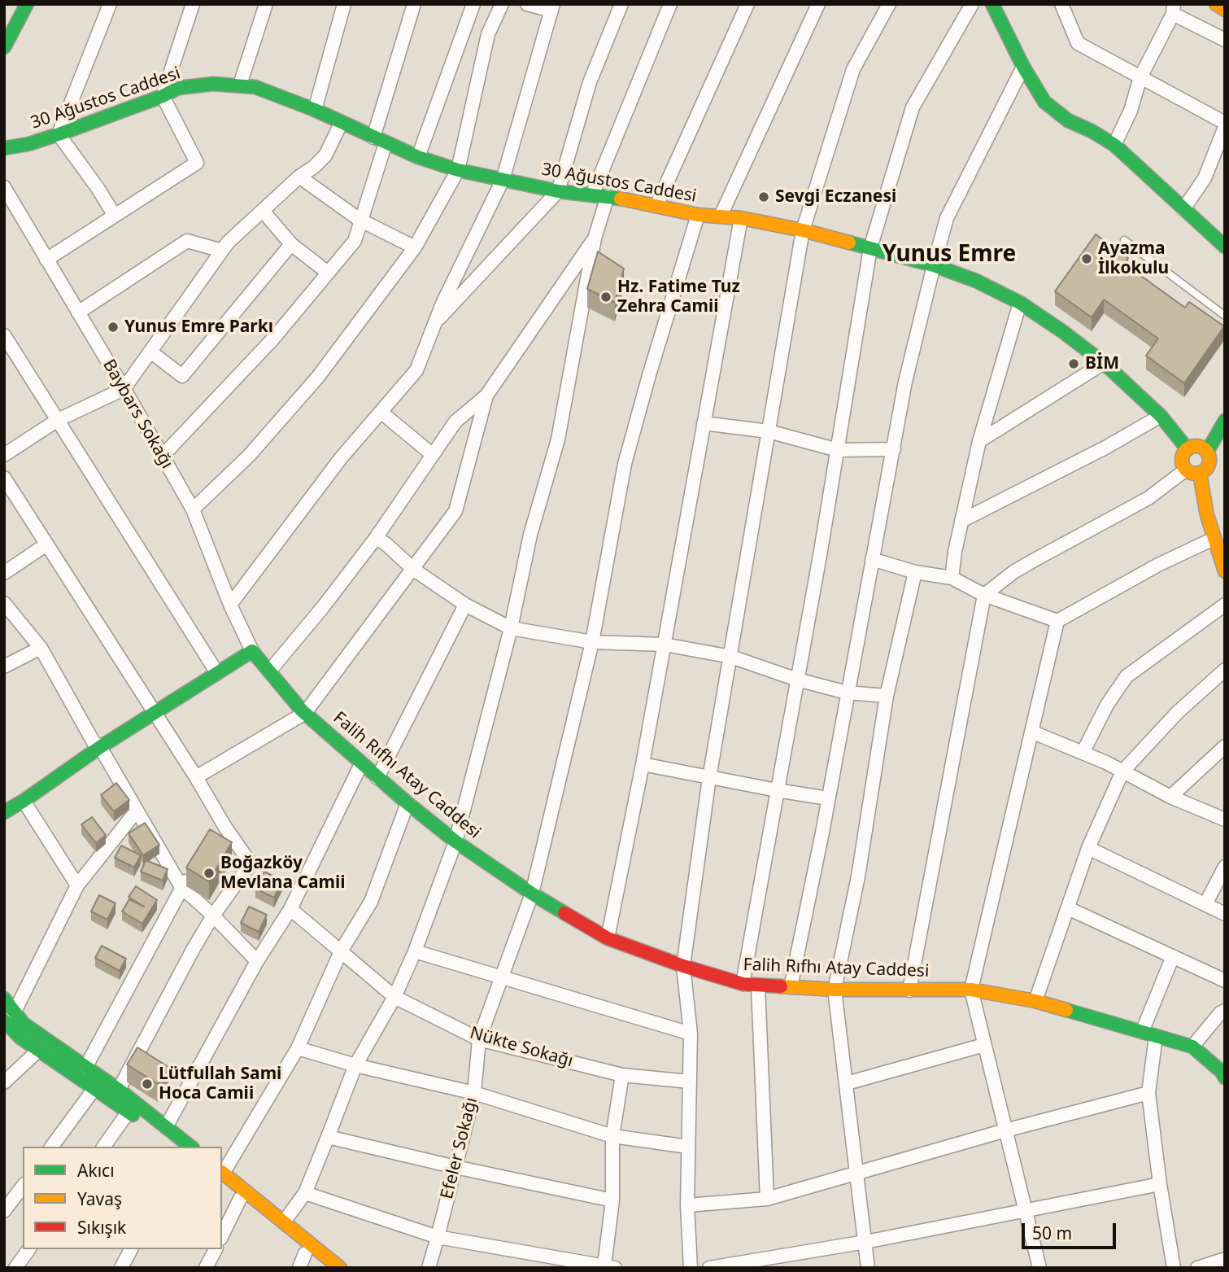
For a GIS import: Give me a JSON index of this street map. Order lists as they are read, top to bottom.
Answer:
{
  "streets": {
    "main road": ["30 Ağustos Caddesi", "Falih Rıfhı Atay Caddesi"],
    "street": ["Baybars Sokağı", "Nükte Sokağı", "Efeler Sokağı"]
  },
  "crossings": [
    ["30 Ağustos Caddesi", "Efeler Sokağı"],
    ["Baybars Sokağı", "Falih Rıfhı Atay Caddesi"],
    ["Falih Rıfhı Atay Caddesi", "Efeler Sokağı"],
    ["Nükte Sokağı", "Efeler Sokağı"]
  ],
  "districts": ["Yunus Emre"],
  "places": [
    "Sevgi Eczanesi",
    "Ayazma İlkokulu",
    "Hz. Fatime Tuz Zehra Camii",
    "Yunus Emre Parkı",
    "BİM",
    "Boğazköy Mevlana Camii",
    "Lütfullah Sami Hoca Camii"
  ],
  "legend": ["Akıcı", "Yavaş", "Sıkışık"],
  "scale_bar": "50 m"
}
